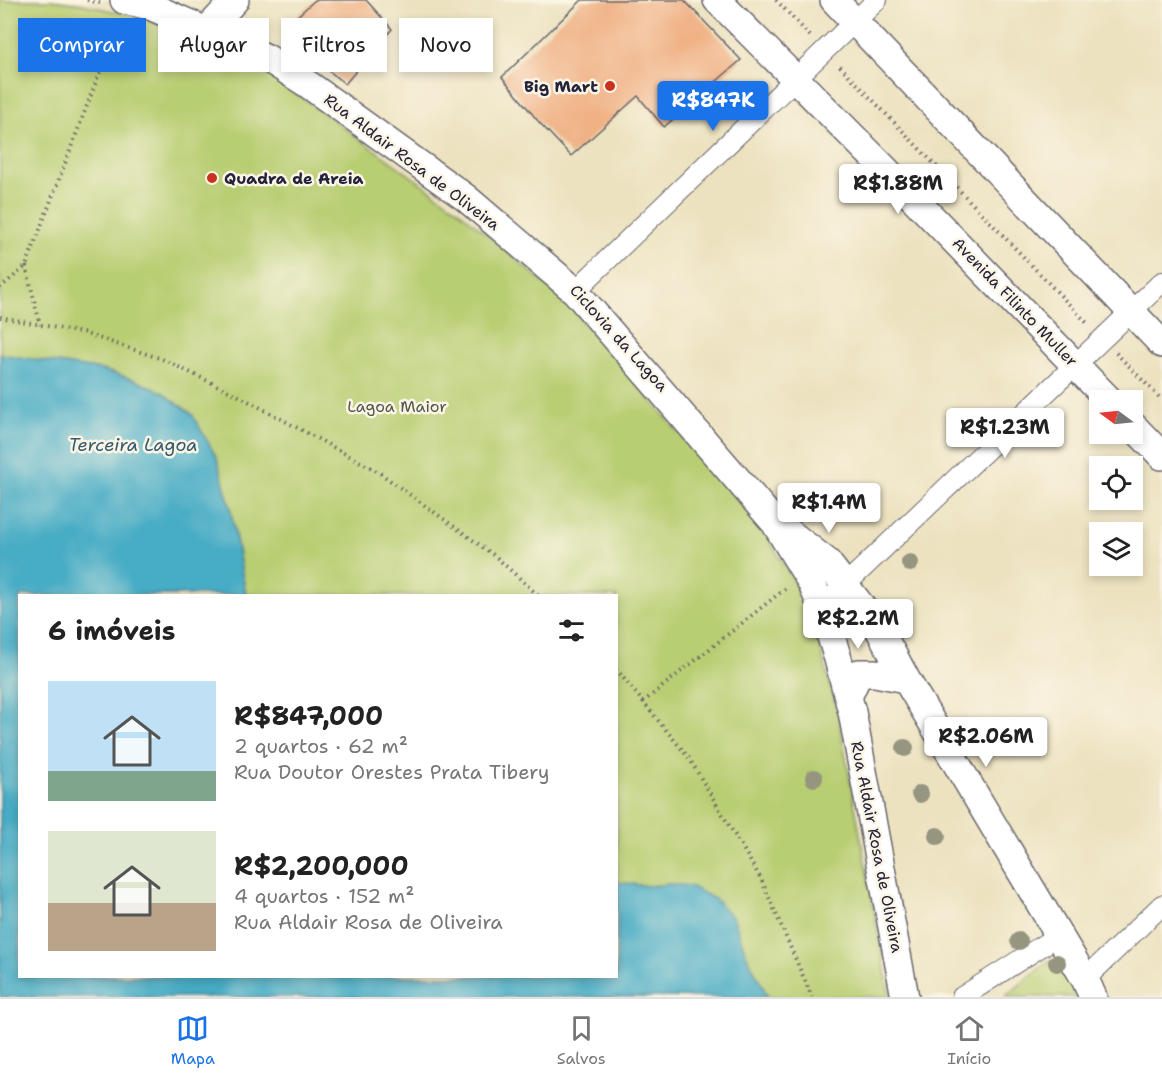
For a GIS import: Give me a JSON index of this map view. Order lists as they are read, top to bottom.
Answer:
{
  "streets": {
    "street": ["Rua Aldair Rosa de Oliveira", "Avenida Filinto Muller"]
  },
  "water": ["Terceira Lagoa"],
  "parks": ["Lagoa Maior"],
  "places": ["Big Mart", "Quadra de Areia"],
  "north": "left",
  "page": {
    "chip": [
      "Comprar",
      "Alugar",
      "Filtros",
      "Novo"
    ],
    "price": [
      "R$847K",
      "R$1.88M",
      "R$1.23M",
      "R$1.4M",
      "R$2.2M",
      "R$2.06M"
    ],
    "heading": "6 imóveis",
    "list": [
      {
        "name": "R$847,000",
        "note": "2 quartos · 62 m² · Rua Doutor Orestes Prata Tibery"
      },
      {
        "name": "R$2,200,000",
        "note": "4 quartos · 152 m² · Rua Aldair Rosa de Oliveira"
      }
    ],
    "tabs": ["Mapa", "Salvos", "Início"]
  }
}
